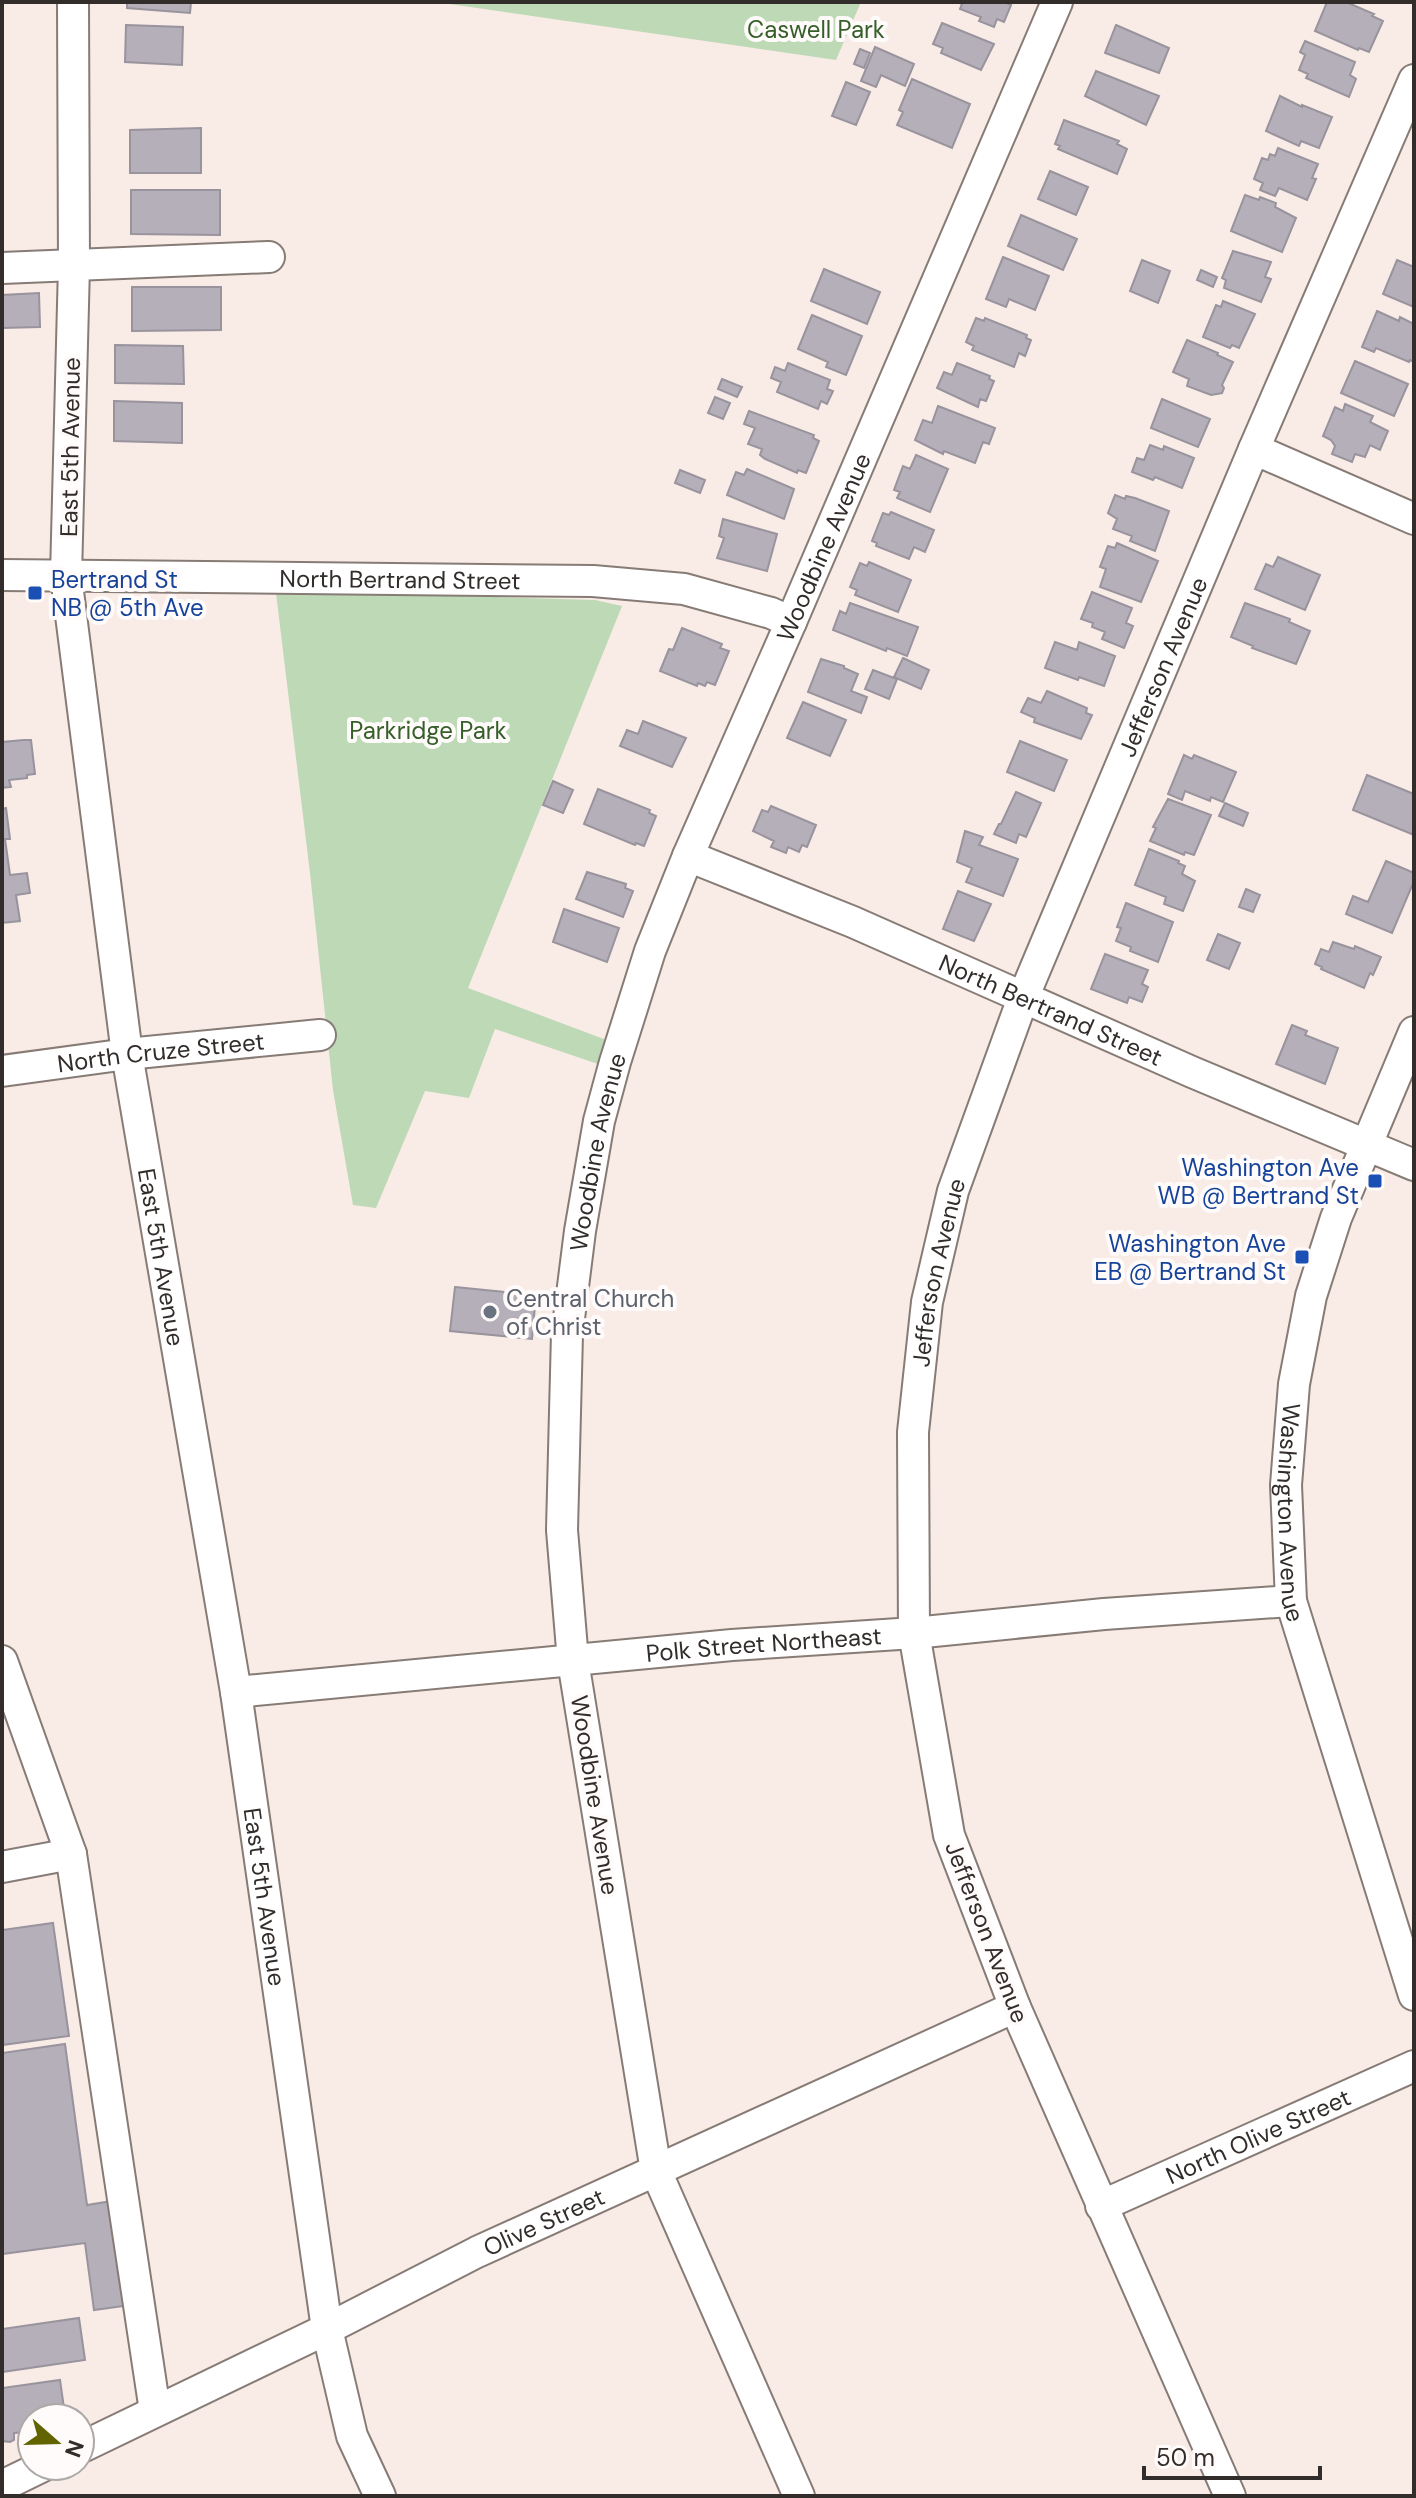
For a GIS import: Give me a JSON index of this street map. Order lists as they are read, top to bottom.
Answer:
{
  "streets": {
    "street": [
      "East 5th Avenue",
      "Woodbine Avenue",
      "North Bertrand Street",
      "Jefferson Avenue",
      "North Cruze Street",
      "Washington Avenue",
      "Polk Street Northeast",
      "North Olive Street",
      "Olive Street"
    ]
  },
  "crossings": [
    ["East 5th Avenue", "North Bertrand Street"],
    ["East 5th Avenue", "North Cruze Street"],
    ["East 5th Avenue", "Polk Street Northeast"],
    ["East 5th Avenue", "Olive Street"],
    ["Woodbine Avenue", "North Bertrand Street"],
    ["Woodbine Avenue", "Polk Street Northeast"],
    ["Woodbine Avenue", "Olive Street"],
    ["North Bertrand Street", "Jefferson Avenue"],
    ["North Bertrand Street", "Washington Avenue"],
    ["Jefferson Avenue", "Polk Street Northeast"],
    ["Jefferson Avenue", "North Olive Street"],
    ["Jefferson Avenue", "Olive Street"],
    ["Washington Avenue", "Polk Street Northeast"]
  ],
  "parks": ["Caswell Park", "Parkridge Park"],
  "places": {
    "transit": ["Bertrand St NB @ 5th Ave", "Washington Ave WB @ Bertrand St", "Washington Ave EB @ Bertrand St"],
    "other": ["Central Church of Christ"]
  },
  "scale_bar": "50 m",
  "north": "right"
}
